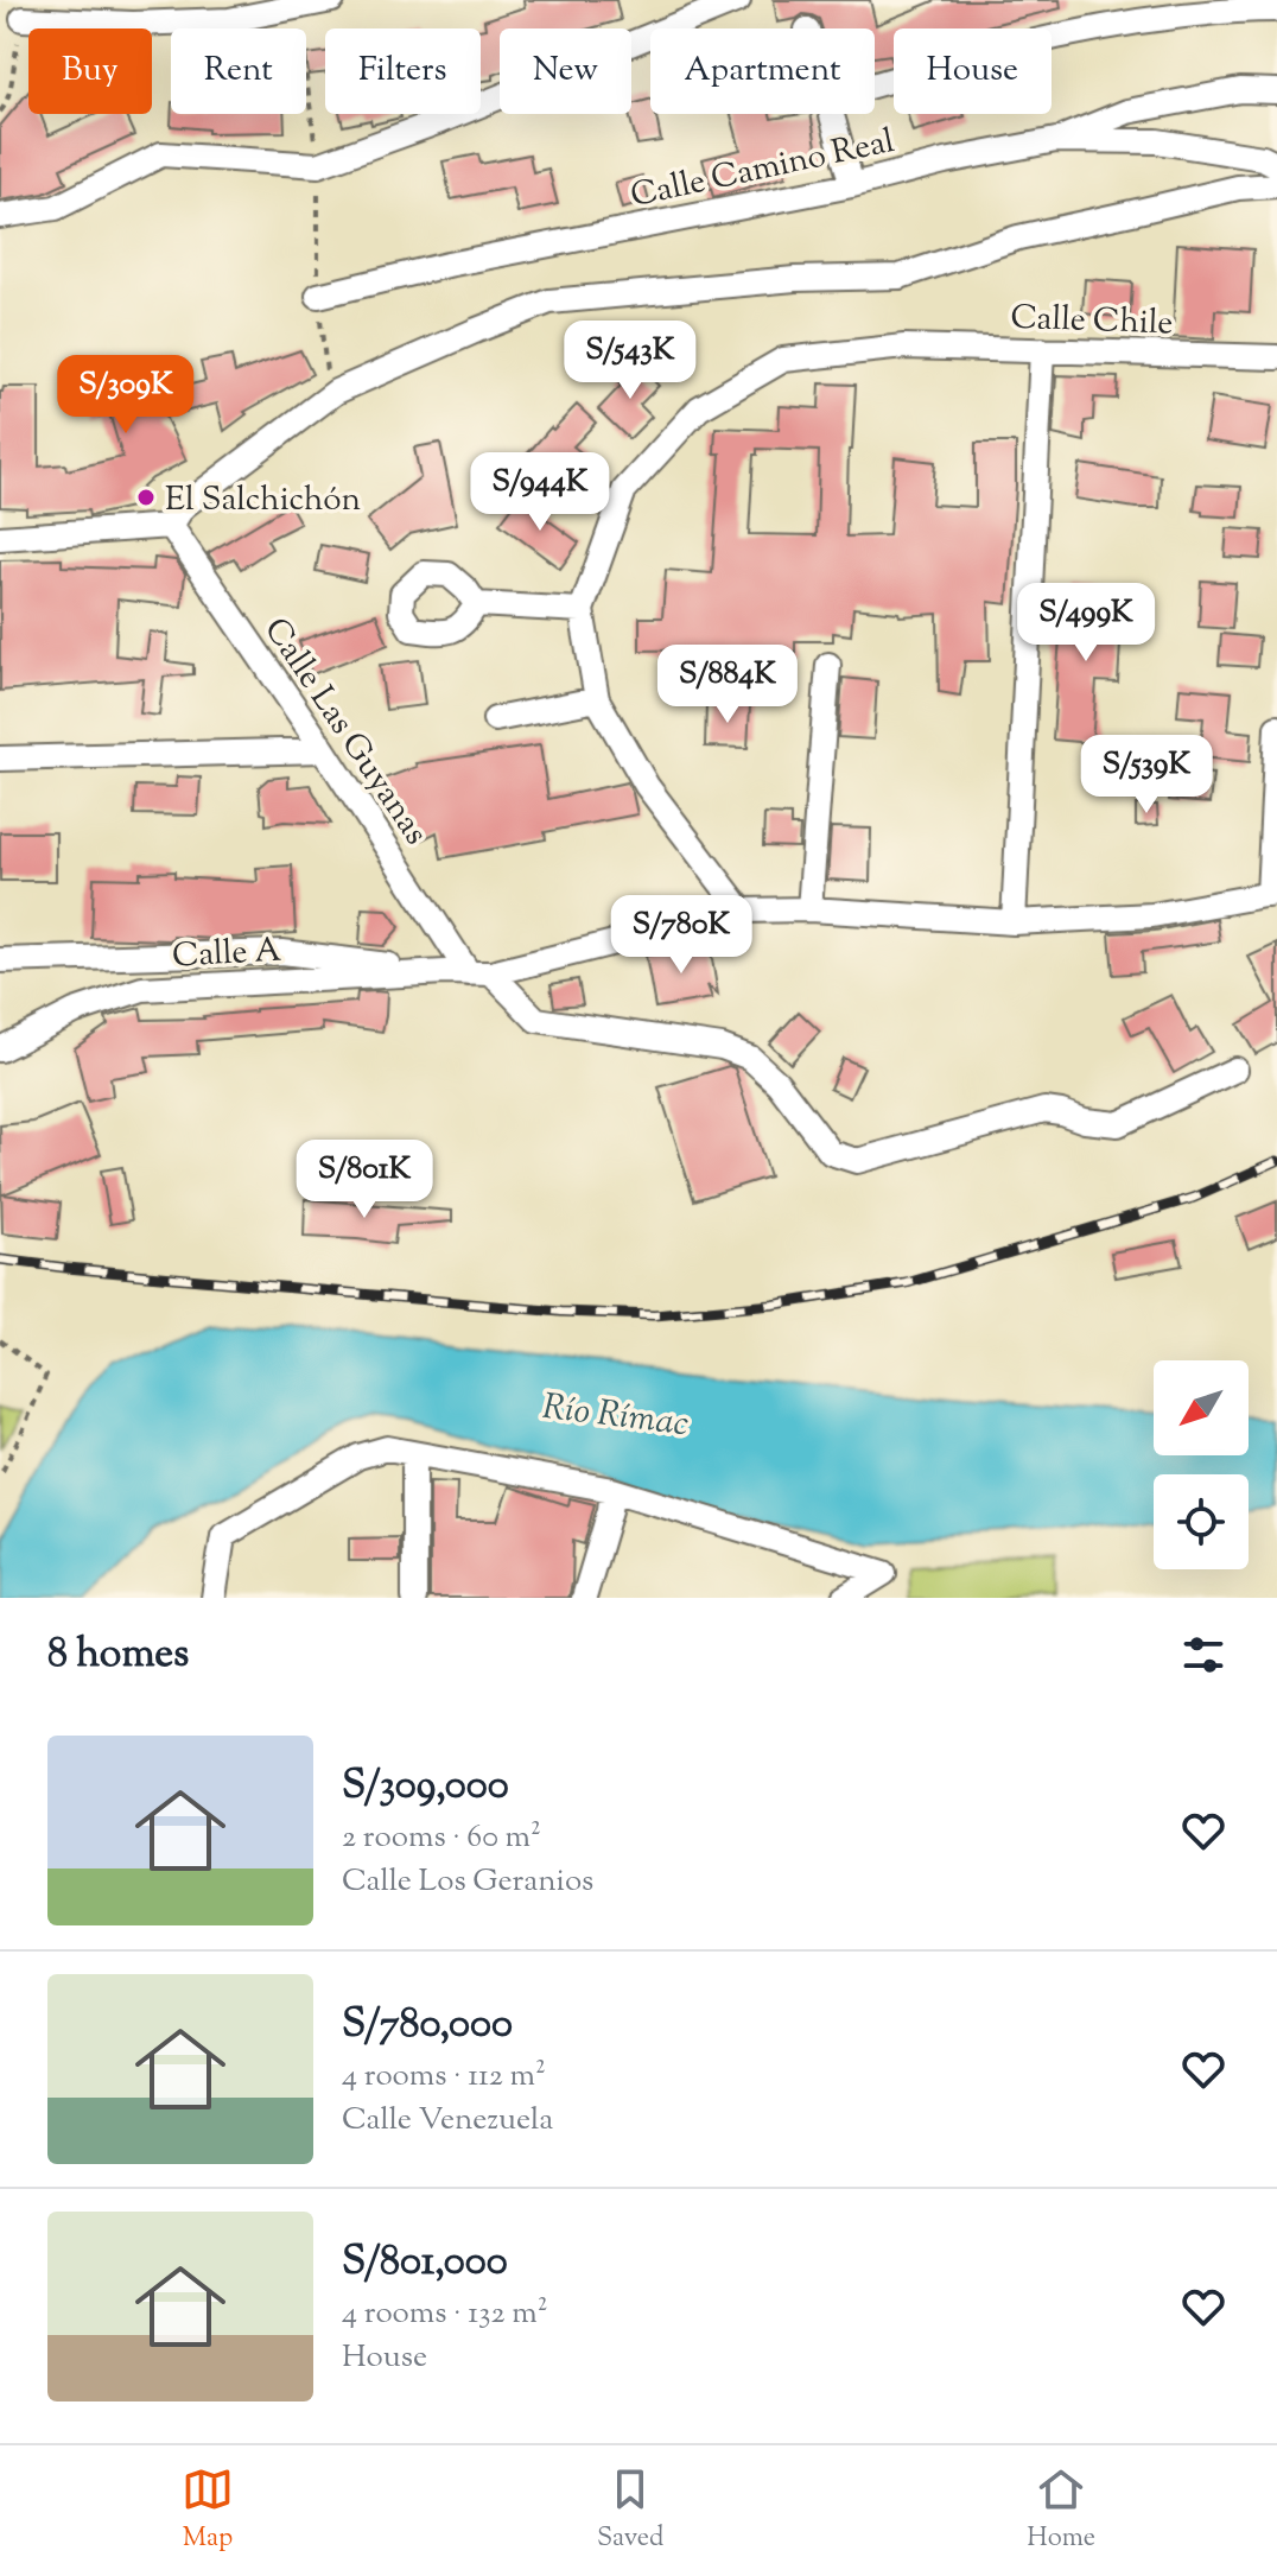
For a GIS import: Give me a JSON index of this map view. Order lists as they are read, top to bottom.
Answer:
{
  "streets": {
    "street": [
      "Calle Camino Real",
      "Calle Chile",
      "Calle Las Guyanas",
      "Calle A"
    ]
  },
  "crossings": [
    ["Calle Las Guyanas", "Calle A"]
  ],
  "water": ["Río Rímac"],
  "places": ["El Salchichón"],
  "north": "bottom left",
  "page": {
    "chip": [
      "Buy",
      "Rent",
      "Filters",
      "New",
      "Apartment",
      "House"
    ],
    "price": [
      "S/543K",
      "S/309K",
      "S/944K",
      "S/499K",
      "S/884K",
      "S/539K",
      "S/780K",
      "S/801K"
    ],
    "heading": "8 homes",
    "list": [
      {
        "name": "S/309,000",
        "note": "2 rooms · 60 m² · Calle Los Geranios"
      },
      {
        "name": "S/780,000",
        "note": "4 rooms · 112 m² · Calle Venezuela"
      },
      {
        "name": "S/801,000",
        "note": "4 rooms · 132 m² · House"
      }
    ],
    "tabs": ["Map", "Saved", "Home"]
  }
}
